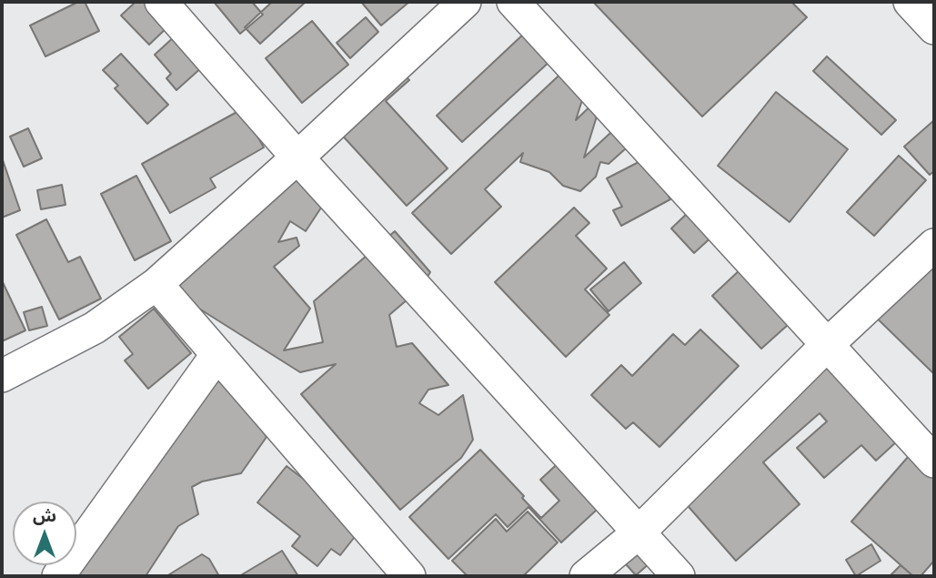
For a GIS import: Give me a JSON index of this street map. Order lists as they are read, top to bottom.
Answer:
{
  "north": "top"
}
